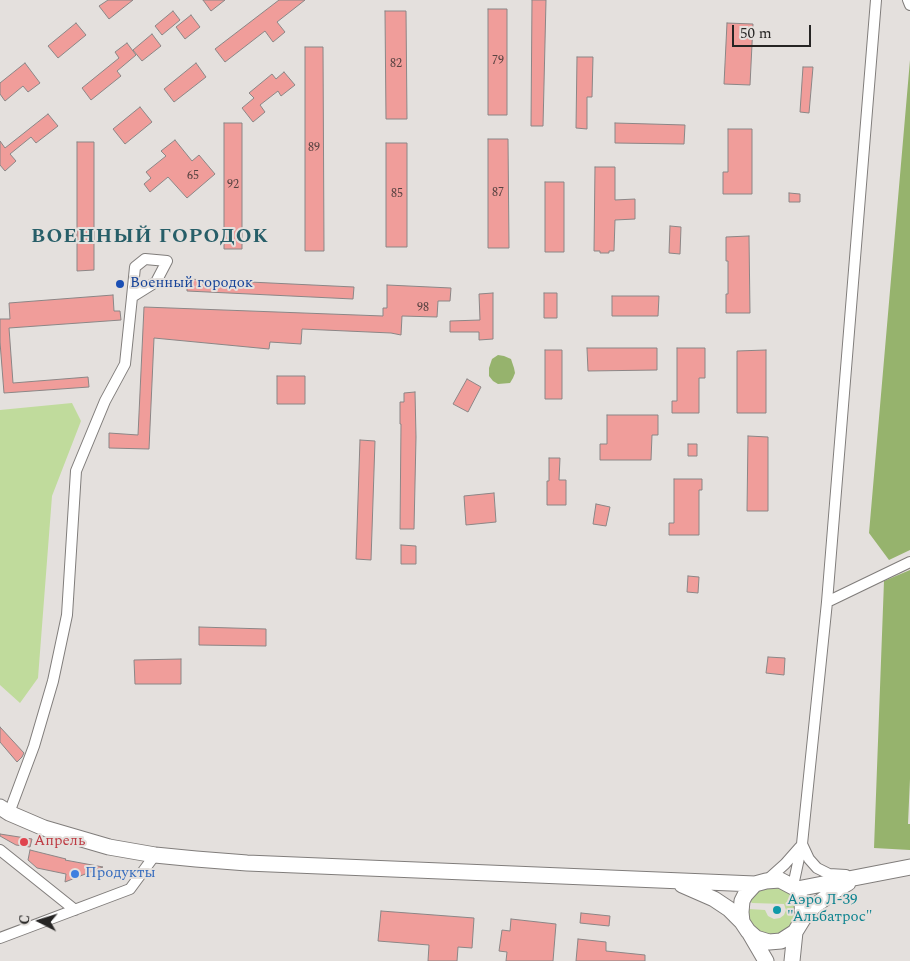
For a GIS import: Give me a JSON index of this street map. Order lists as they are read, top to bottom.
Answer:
{
  "districts": ["ВОЕННЫЙ ГОРОДОК"],
  "places": [
    "Военный городок",
    "Апрель",
    "Продукты",
    "Аэро Л-39 \"Альбатрос\""
  ],
  "house_numbers": [
    "79",
    "82",
    "89",
    "65",
    "92",
    "87",
    "85",
    "98"
  ],
  "scale_bar": "50 m",
  "north": "left"
}
